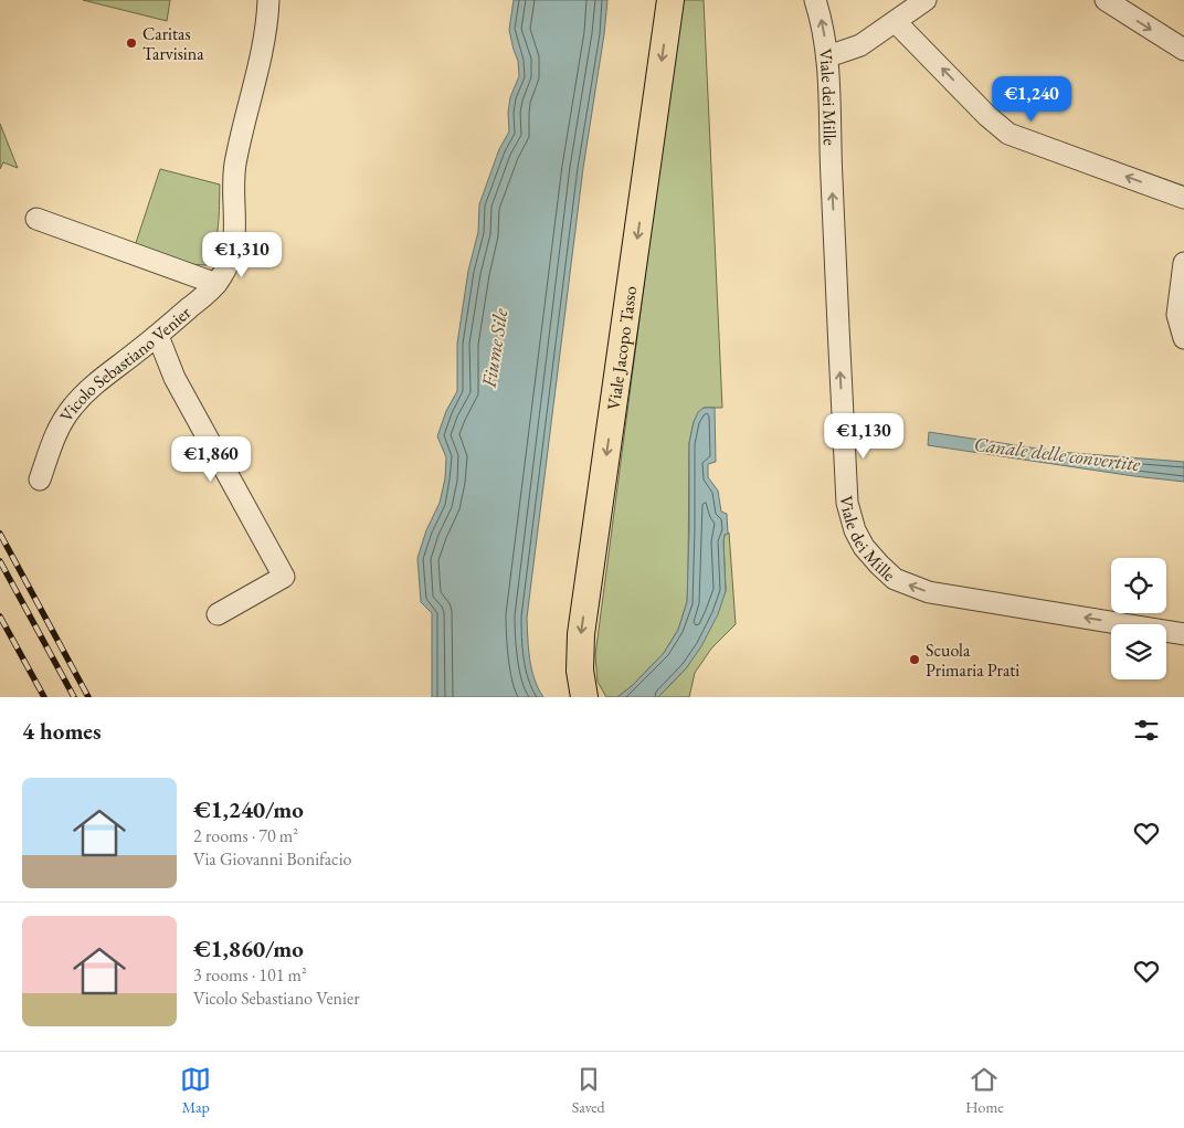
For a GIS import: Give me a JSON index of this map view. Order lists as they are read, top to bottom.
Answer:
{
  "streets": {
    "main road": ["Viale Jacopo Tasso"],
    "street": ["Viale dei Mille", "Vicolo Sebastiano Venier"]
  },
  "one_way": ["Viale dei Mille", "Viale Jacopo Tasso"],
  "water": ["Fiume Sile", "Canale delle convertite"],
  "places": ["Caritas Tarvisina", "Scuola Primaria Prati"],
  "page": {
    "price": [
      "€1,240",
      "€1,310",
      "€1,130",
      "€1,860"
    ],
    "heading": "4 homes",
    "list": [
      {
        "name": "€1,240/mo",
        "note": "2 rooms · 70 m² · Via Giovanni Bonifacio"
      },
      {
        "name": "€1,860/mo",
        "note": "3 rooms · 101 m² · Vicolo Sebastiano Venier"
      }
    ],
    "tabs": ["Map", "Saved", "Home"]
  }
}
